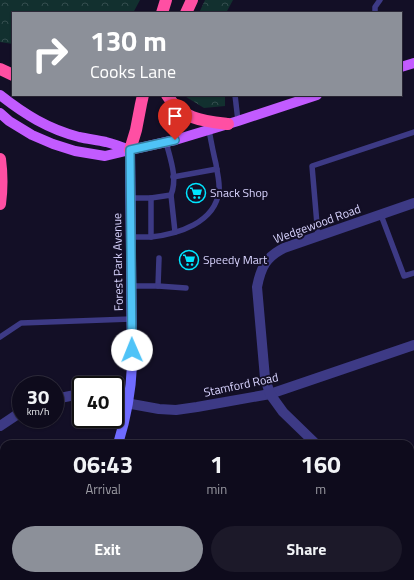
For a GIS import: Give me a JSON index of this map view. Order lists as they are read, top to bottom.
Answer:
{
  "streets": {
    "street": ["Wedgewood Road", "Forest Park Avenue", "Stamford Road"]
  },
  "crossings": [
    ["Wedgewood Road", "Stamford Road"],
    ["Forest Park Avenue", "Stamford Road"]
  ],
  "places": {
    "supermarket": ["Snack Shop", "Speedy Mart"]
  },
  "page": {
    "turn": ["130 m", "Cooks Lane"],
    "speed": "30 km/h",
    "limit": "40",
    "eta": [
      "06:43",
      "Arrival",
      "1",
      "min",
      "160",
      "m"
    ],
    "buttons": ["Exit", "Share"]
  }
}
